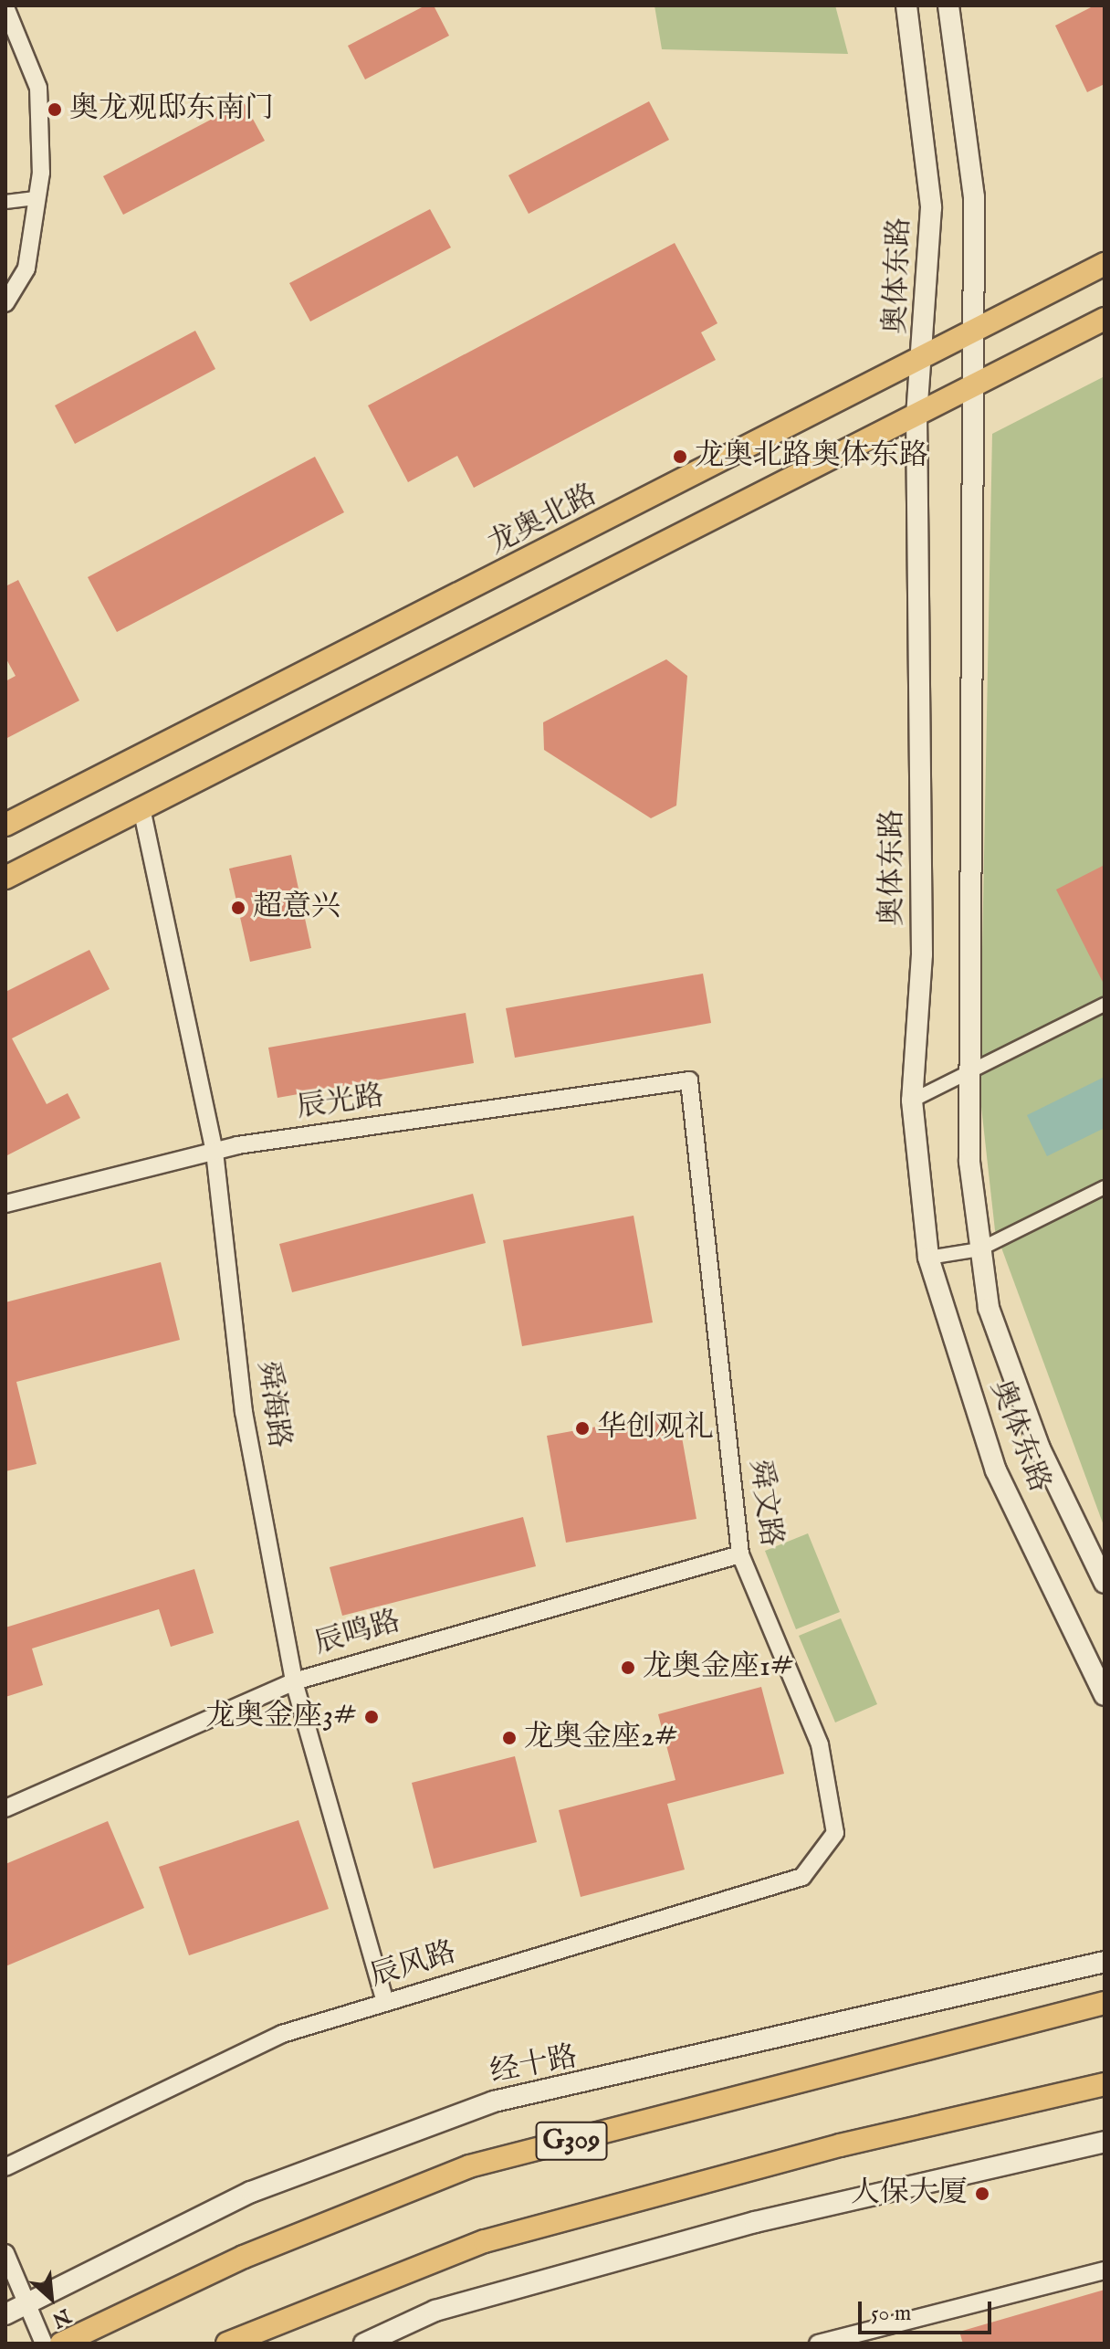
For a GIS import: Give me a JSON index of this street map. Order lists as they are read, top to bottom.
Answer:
{
  "streets": {
    "main road": [
      "奥体东路",
      "龙奥北路",
      "经十路",
      "G309"
    ],
    "street": [
      "辰光路",
      "舜海路",
      "舜文路",
      "辰鸣路",
      "辰风路"
    ]
  },
  "crossings": [
    ["奥体东路", "龙奥北路"],
    ["辰光路", "舜海路"],
    ["辰光路", "舜文路"],
    ["舜海路", "辰鸣路"],
    ["舜海路", "辰风路"],
    ["舜文路", "辰鸣路"],
    ["舜文路", "辰风路"]
  ],
  "places": [
    "奥龙观邸东南门",
    "龙奥北路奥体东路",
    "超意兴",
    "华创观礼",
    "龙奥金座1#",
    "龙奥金座3#",
    "龙奥金座2#",
    "人保大厦"
  ],
  "scale_bar": "50 m",
  "north": "bottom right"
}
